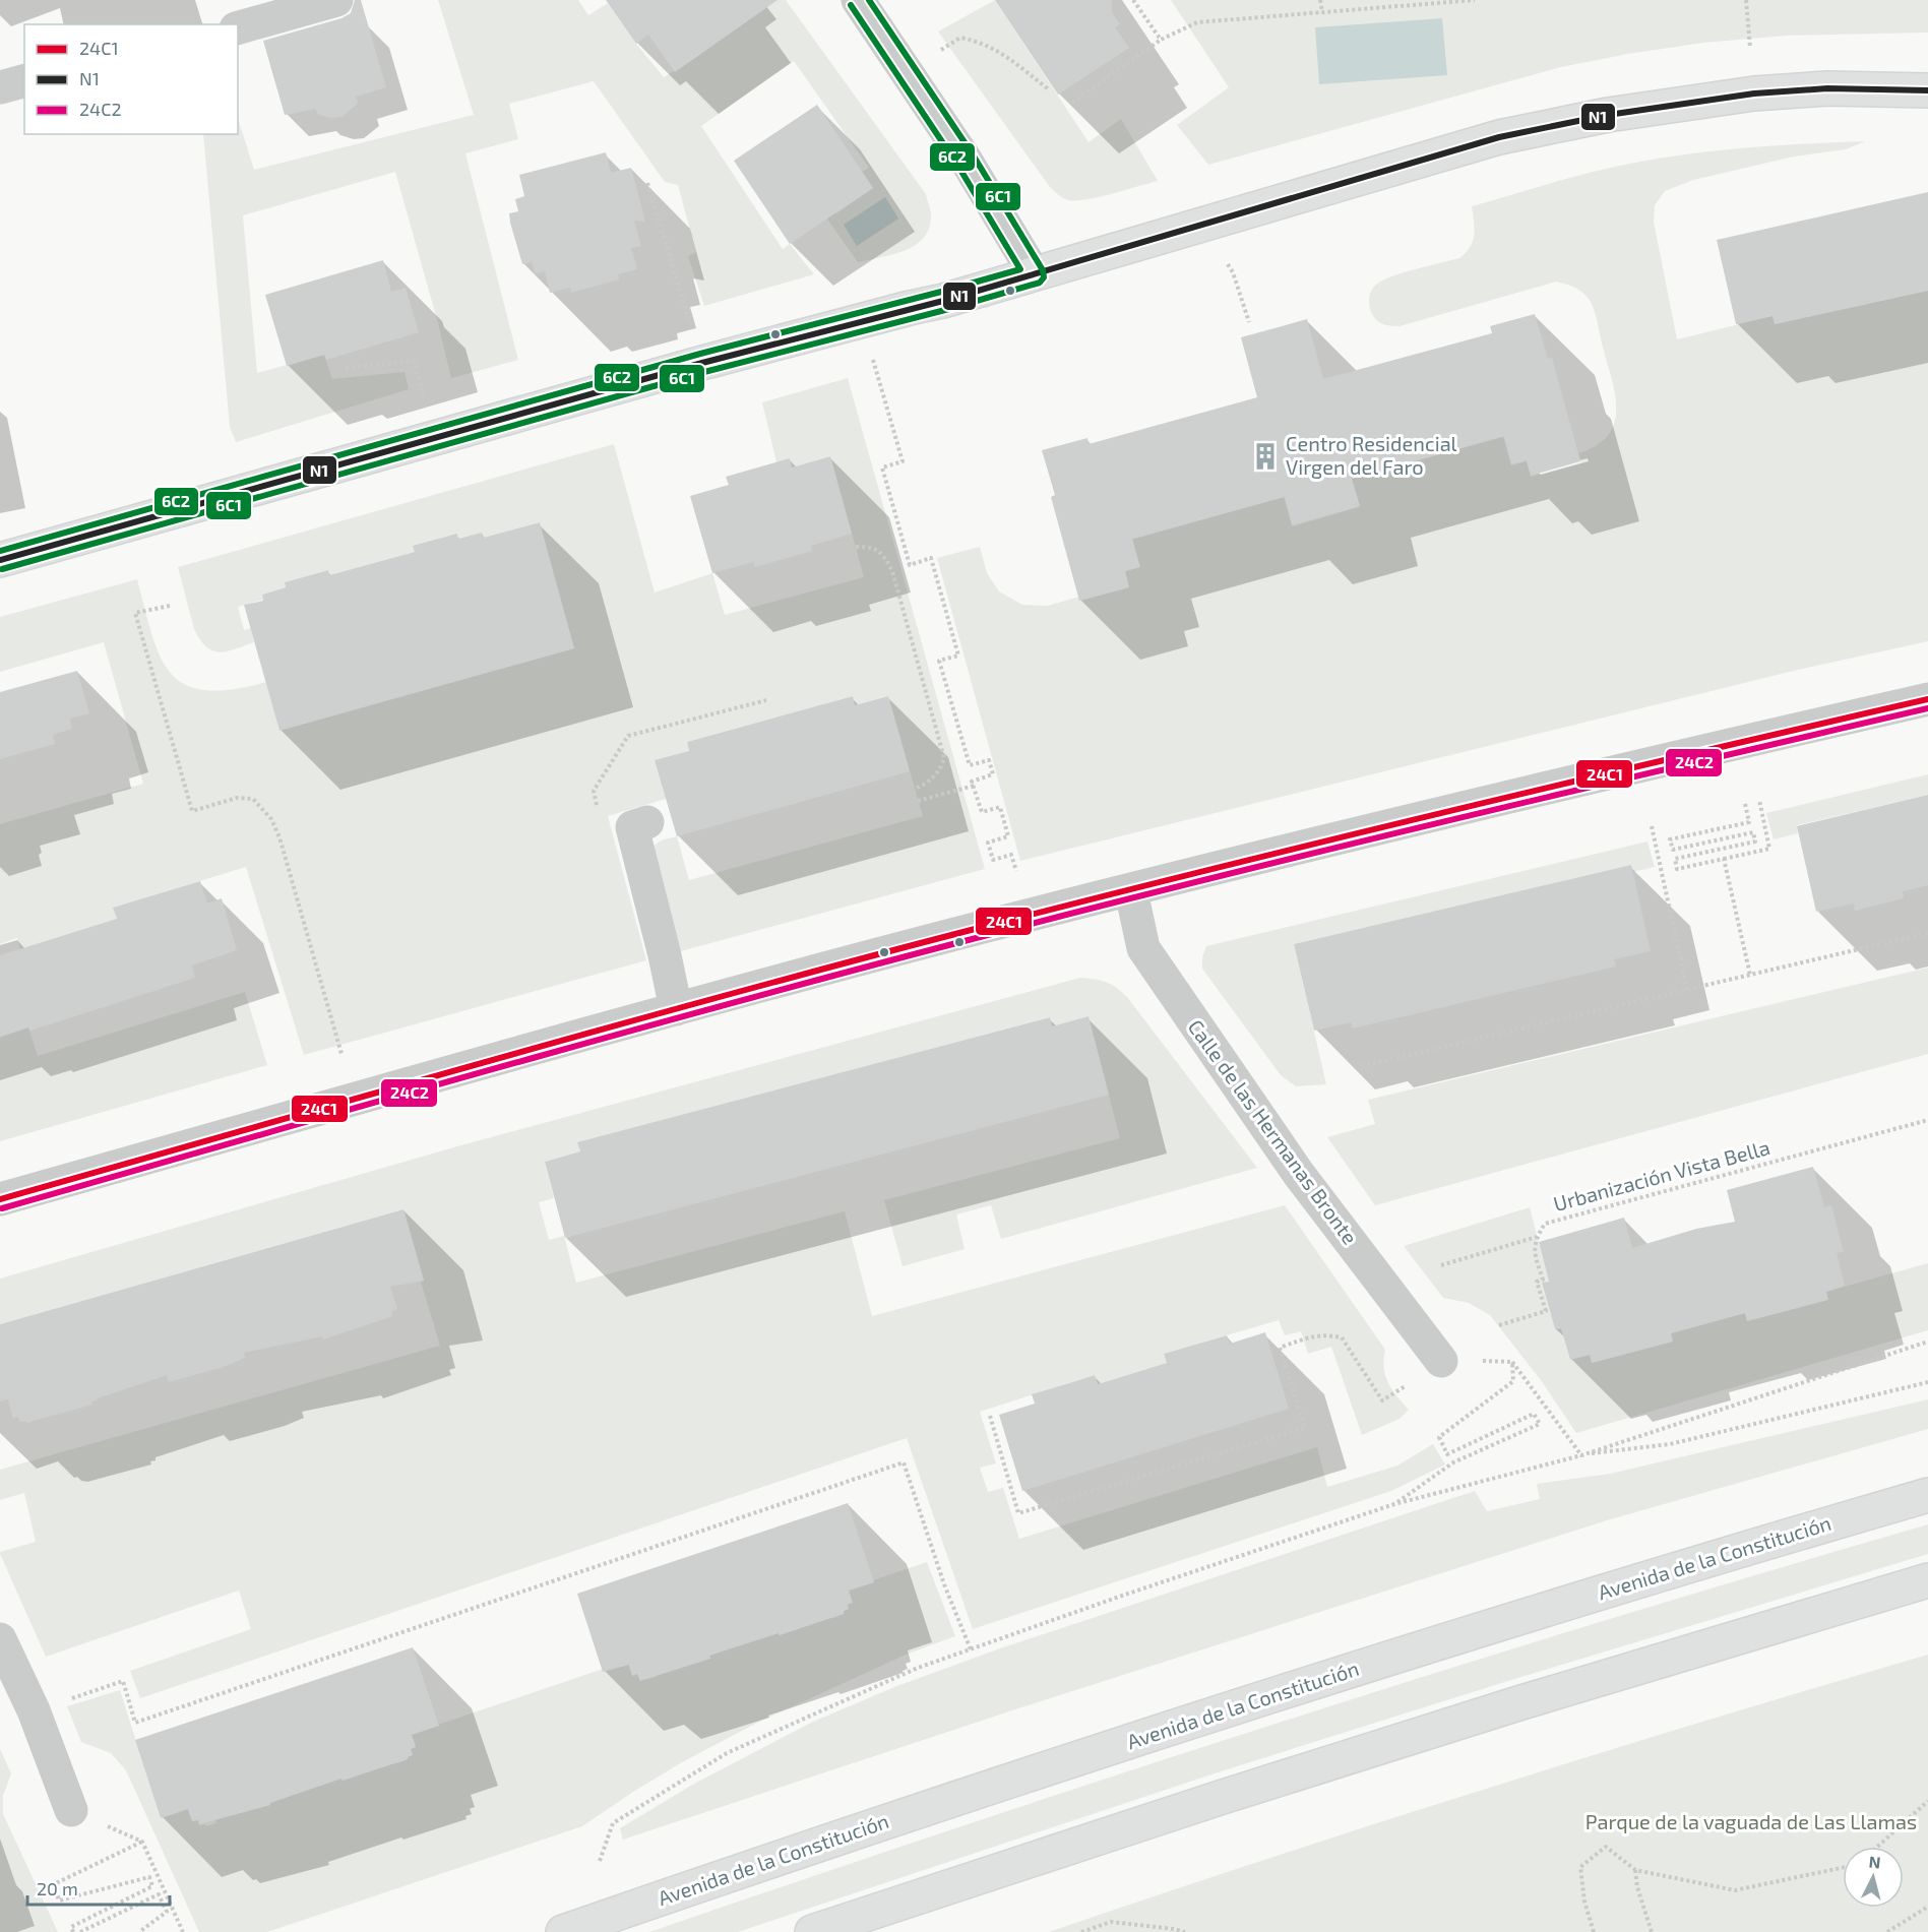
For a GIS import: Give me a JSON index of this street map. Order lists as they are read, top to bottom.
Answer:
{
  "streets": {
    "main road": ["Avenida de la Constitución"],
    "street": ["Calle de las Hermanas Bronte"],
    "path": ["Urbanización Vista Bella"]
  },
  "parks": ["Parque de la vaguada de Las Llamas"],
  "places": {
    "building": ["Centro Residencial Virgen del Faro"]
  },
  "lines": [
    "transit line 6C1",
    "transit line 6C2",
    "transit line N1",
    "transit line 24C1",
    "transit line 24C2"
  ],
  "legend": ["24C1", "N1", "24C2"],
  "scale_bar": "20 m",
  "north": "top"
}
